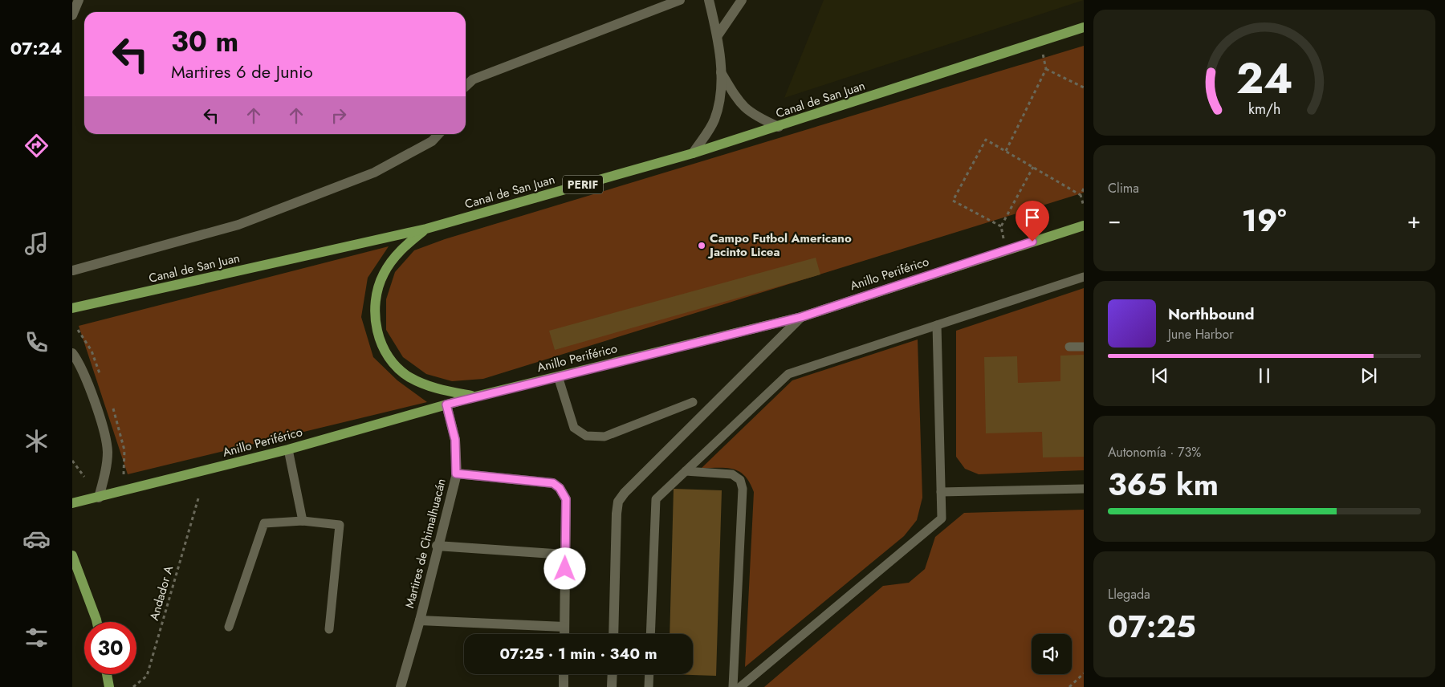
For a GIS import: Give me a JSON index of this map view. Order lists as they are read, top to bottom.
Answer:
{
  "streets": {
    "main road": ["Canal de San Juan", "PERIF", "Anillo Periférico"],
    "street": ["Martires de Chimalhuacán"],
    "path": ["Andador A"]
  },
  "crossings": [
    ["Anillo Periférico", "Martires de Chimalhuacán"]
  ],
  "places": ["Campo Futbol Americano Jacinto Licea"],
  "page": {
    "tabs": "07:24",
    "turn": ["30 m", "Martires 6 de Junio"],
    "tile": [
      "Clima",
      ["Autonomía · 73%", "365 km"],
      ["Llegada", "07:25"]
    ],
    "heat": ["−", "19°", "+"],
    "song": ["Northbound", "June Harbor"],
    "limit": "30",
    "trip": "07:25 · 1 min · 340 m",
    "gauge": ["24", "km/h"]
  }
}
